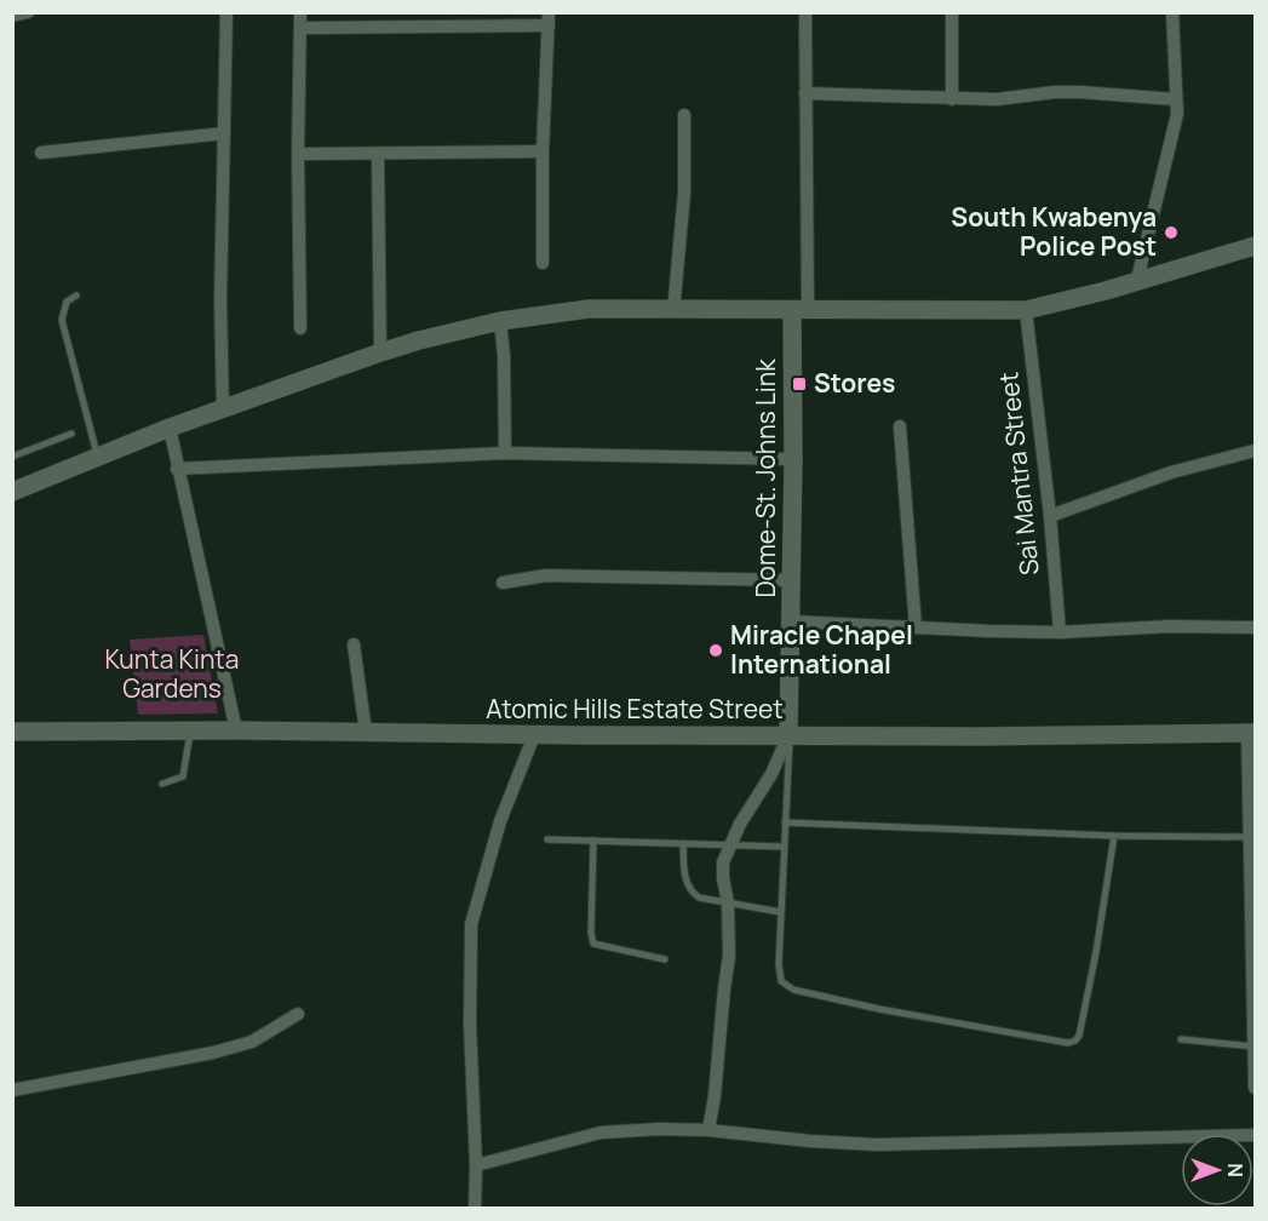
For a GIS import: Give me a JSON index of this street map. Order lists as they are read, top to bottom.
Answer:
{
  "streets": {
    "main road": ["Dome-St. Johns Link", "Atomic Hills Estate Street"],
    "street": ["Sai Mantra Street"]
  },
  "crossings": [
    ["Dome-St. Johns Link", "Atomic Hills Estate Street"]
  ],
  "parks": ["Kunta Kinta Gardens"],
  "places": {
    "other": ["South Kwabenya Police Post", "Miracle Chapel International"],
    "transit": ["Stores"]
  },
  "north": "right"
}
